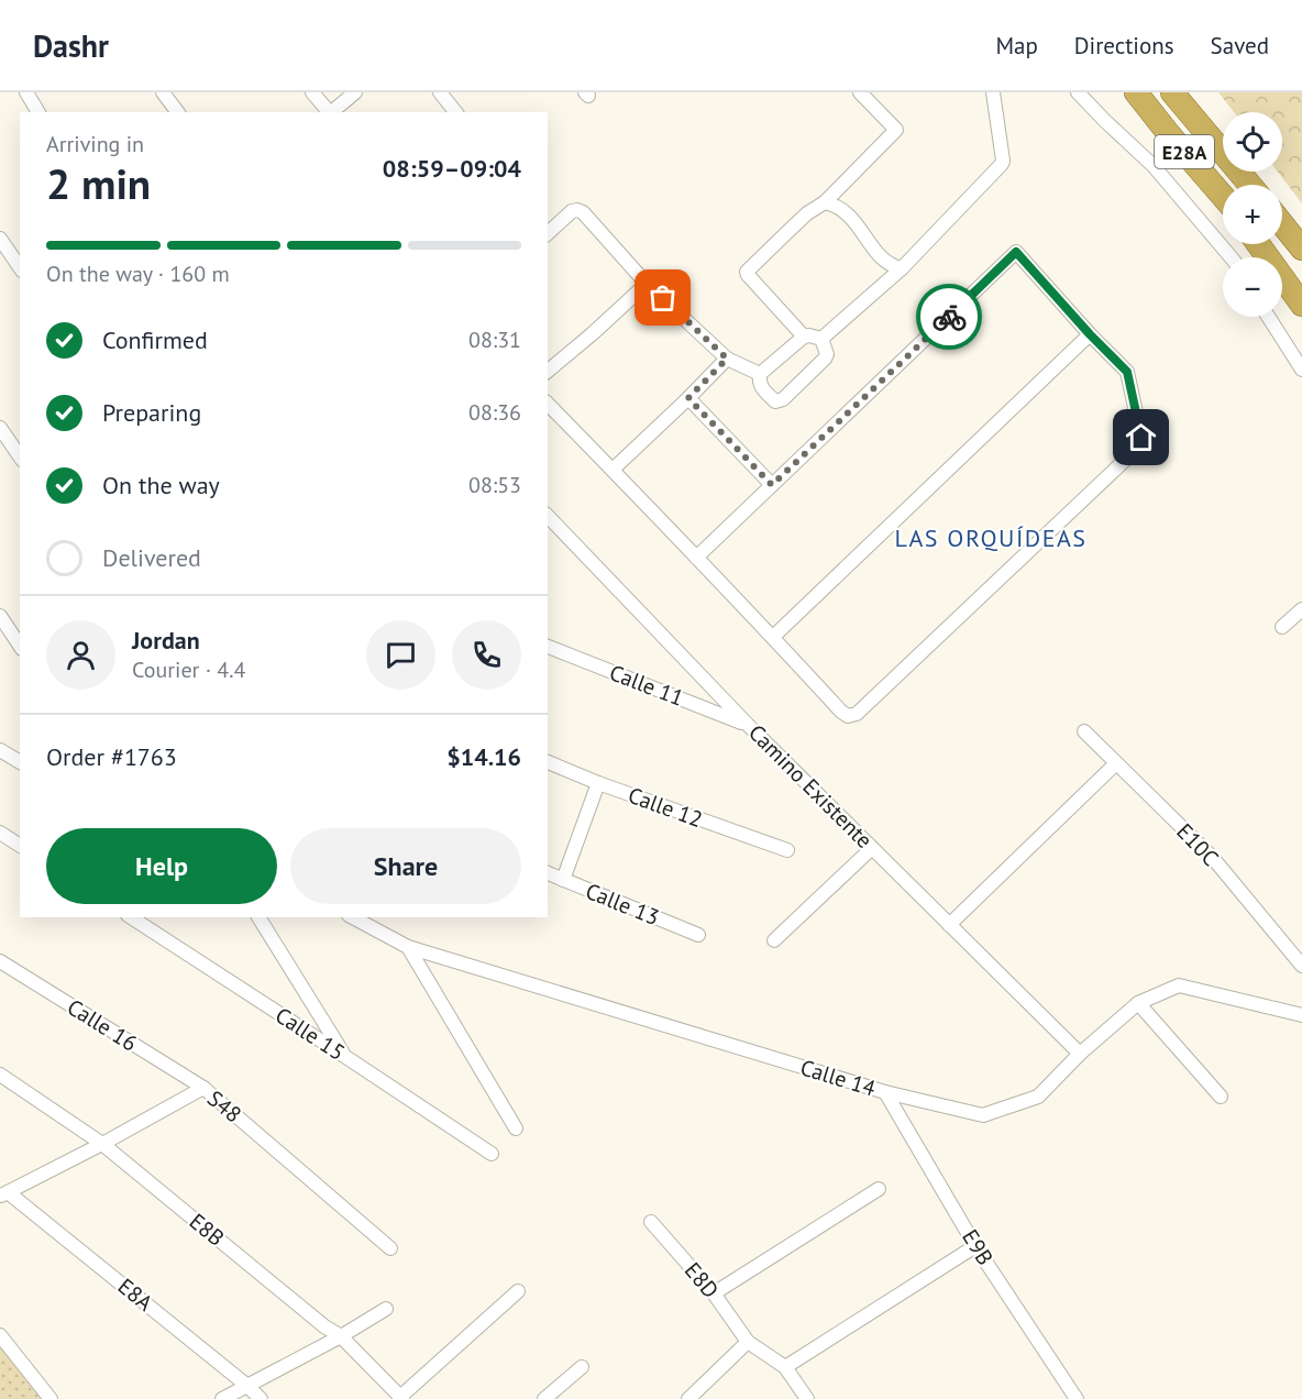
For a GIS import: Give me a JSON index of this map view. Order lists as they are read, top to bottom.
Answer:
{
  "streets": {
    "highway": ["E28A"],
    "street": [
      "Calle 11",
      "Camino Existente",
      "Calle 12",
      "E10C",
      "Calle 13",
      "Calle 16",
      "Calle 15",
      "Calle 14",
      "S48",
      "E8B",
      "E9B",
      "E8D",
      "E8A"
    ]
  },
  "crossings": [
    ["Calle 11", "Camino Existente"],
    ["Camino Existente", "Calle 14"],
    ["Calle 16", "S48"],
    ["Calle 14", "E9B"],
    ["S48", "E8B"],
    ["S48", "E8A"]
  ],
  "districts": ["LAS ORQUÍDEAS"],
  "page": {
    "header": "Dashr",
    "nav": ["Map", "Directions", "Saved"],
    "map_buttons": ["+", "−"],
    "heading": ["2 min", "Arriving in", "08:59–09:04"],
    "panel": [
      "Jordan",
      "Courier · 4.4",
      "Order #1763",
      "$14.16"
    ],
    "bar": "On the way · 160 m",
    "list": [
      ["Confirmed", "08:31"],
      ["Preparing", "08:36"],
      ["On the way", "08:53"],
      "Delivered"
    ],
    "buttons": ["Help", "Share"]
  }
}
